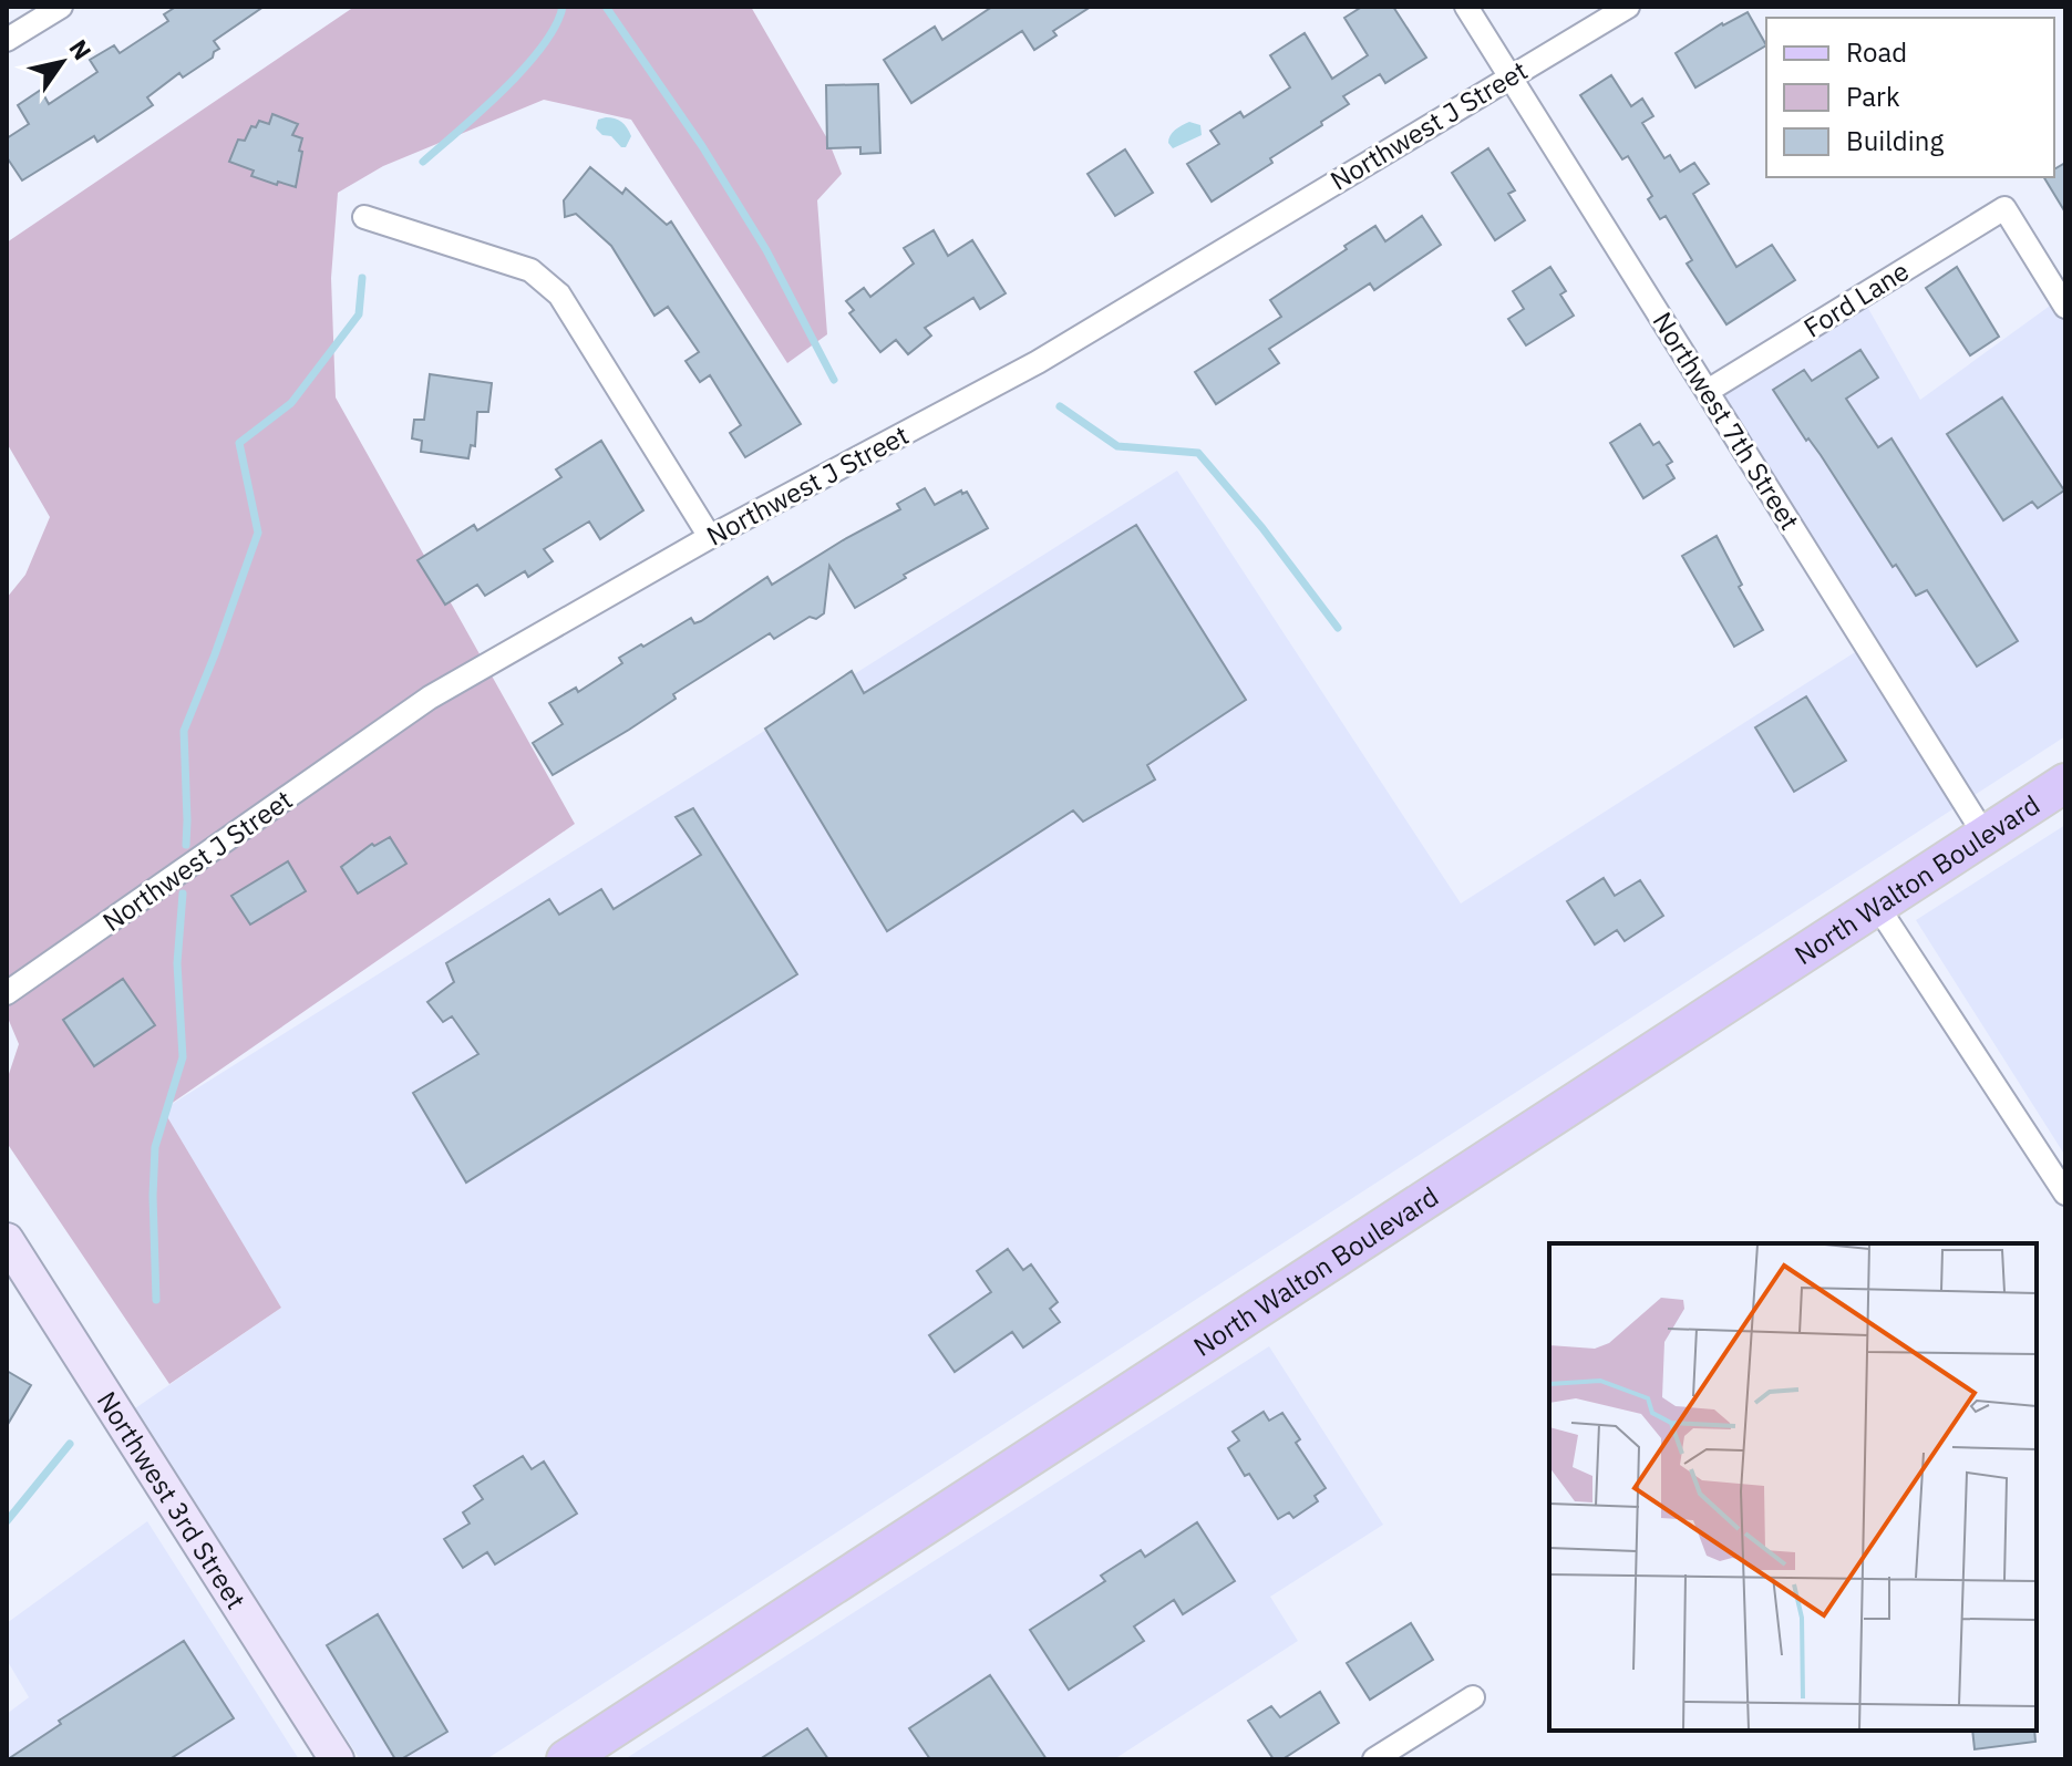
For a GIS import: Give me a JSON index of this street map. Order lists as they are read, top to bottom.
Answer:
{
  "streets": {
    "main road": ["North Walton Boulevard"],
    "street": [
      "Northwest J Street",
      "Ford Lane",
      "Northwest 7th Street",
      "Northwest 3rd Street"
    ]
  },
  "crossings": [
    ["Northwest J Street", "Northwest 7th Street"],
    ["Ford Lane", "Northwest 7th Street"],
    ["Northwest 7th Street", "North Walton Boulevard"]
  ],
  "legend": ["Road", "Park", "Building"],
  "north": "top right"
}
